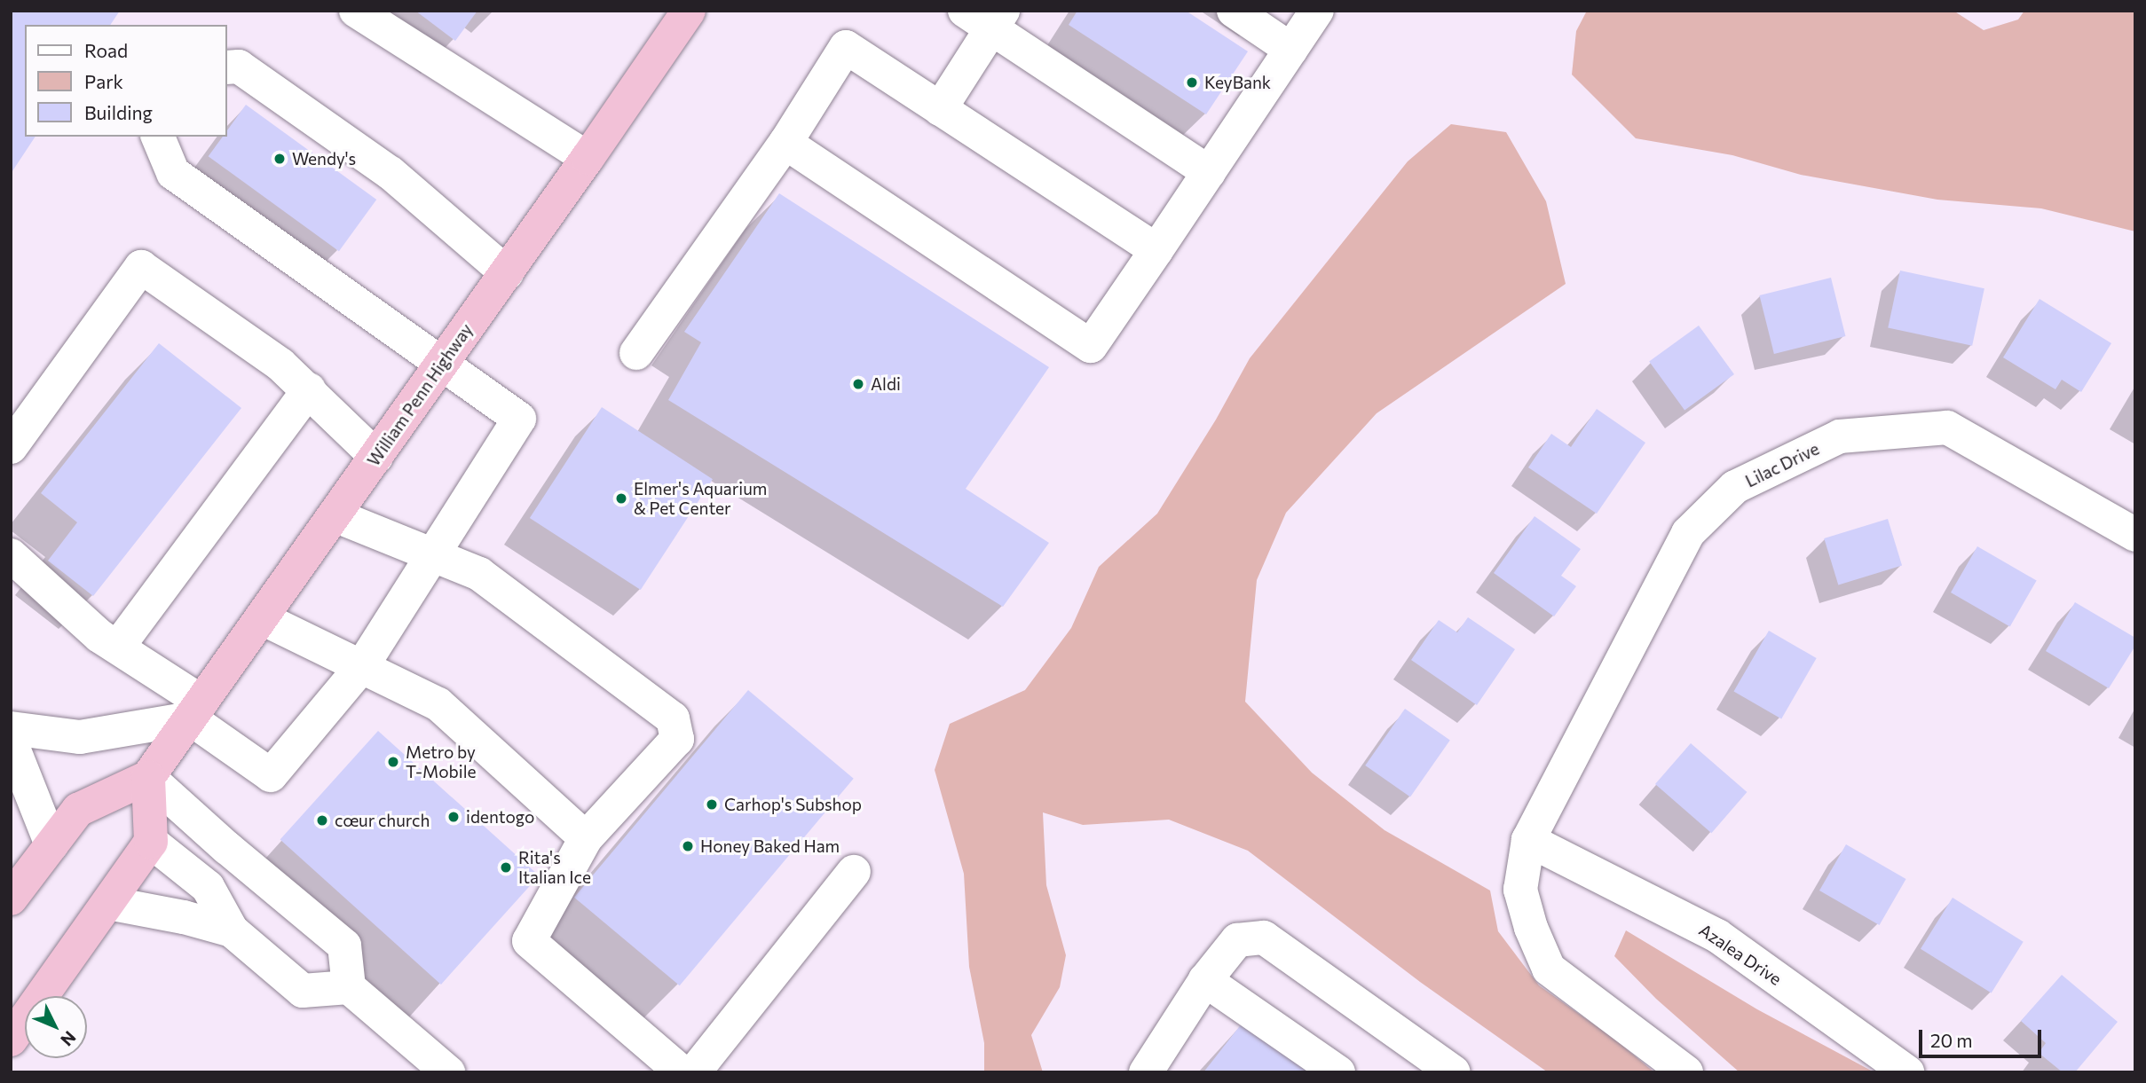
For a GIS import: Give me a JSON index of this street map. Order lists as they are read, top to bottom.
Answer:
{
  "streets": {
    "highway": ["William Penn Highway"],
    "street": ["Lilac Drive", "Azalea Drive"]
  },
  "crossings": [
    ["Lilac Drive", "Azalea Drive"]
  ],
  "places": [
    "KeyBank",
    "Wendy's",
    "Aldi",
    "Elmer's Aquarium & Pet Center",
    "Metro by T-Mobile",
    "Carhop's Subshop",
    "identogo",
    "cœur church",
    "Honey Baked Ham",
    "Rita's Italian Ice"
  ],
  "legend": ["Road", "Park", "Building"],
  "scale_bar": "20 m",
  "north": "bottom right"
}
